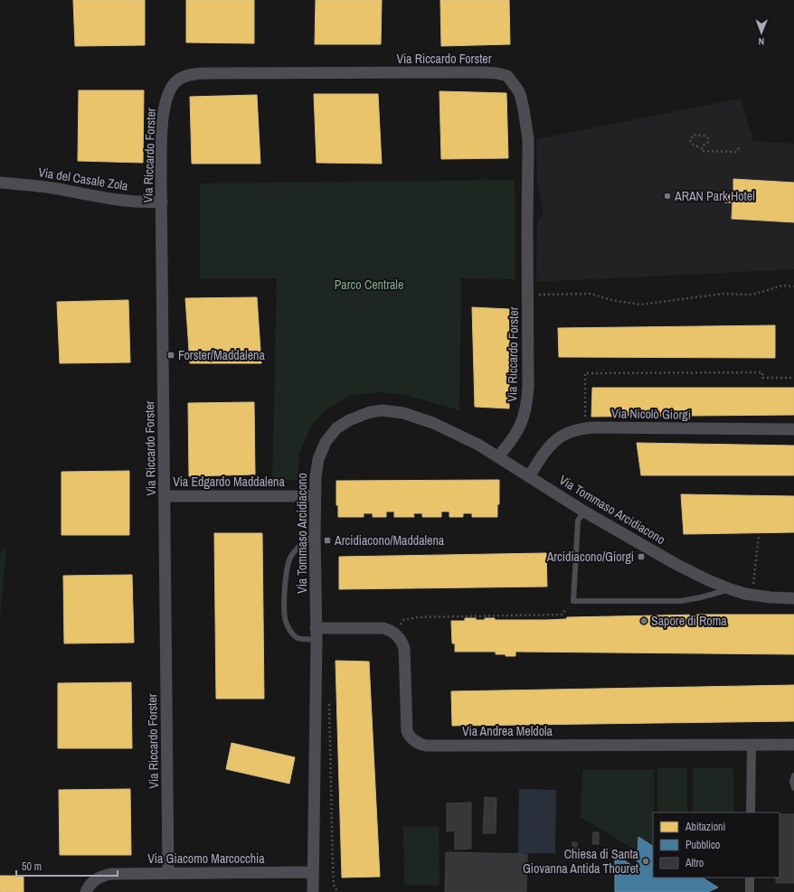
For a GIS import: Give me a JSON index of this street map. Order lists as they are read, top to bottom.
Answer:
{
  "streets": {
    "street": [
      "Via Riccardo Forster",
      "Via del Casale Zola",
      "Via Nicolò Giorgi",
      "Via Edgardo Maddalena",
      "Via Tommaso Arcidiacono",
      "Via Andrea Meldola",
      "Via Giacomo Marcocchia"
    ]
  },
  "crossings": [
    ["Via Riccardo Forster", "Via del Casale Zola"],
    ["Via Riccardo Forster", "Via Edgardo Maddalena"],
    ["Via Riccardo Forster", "Via Tommaso Arcidiacono"],
    ["Via Riccardo Forster", "Via Giacomo Marcocchia"],
    ["Via Nicolò Giorgi", "Via Tommaso Arcidiacono"],
    ["Via Edgardo Maddalena", "Via Tommaso Arcidiacono"],
    ["Via Tommaso Arcidiacono", "Via Giacomo Marcocchia"]
  ],
  "parks": ["Parco Centrale"],
  "places": {
    "other": ["ARAN Park Hotel", "Sapore di Roma", "Chiesa di Santa Giovanna Antida Thouret"],
    "transit": ["Forster/Maddalena", "Arcidiacono/Maddalena", "Arcidiacono/Giorgi"]
  },
  "legend": ["Abitazioni", "Pubblico", "Altro"],
  "scale_bar": "50 m",
  "north": "bottom"
}
